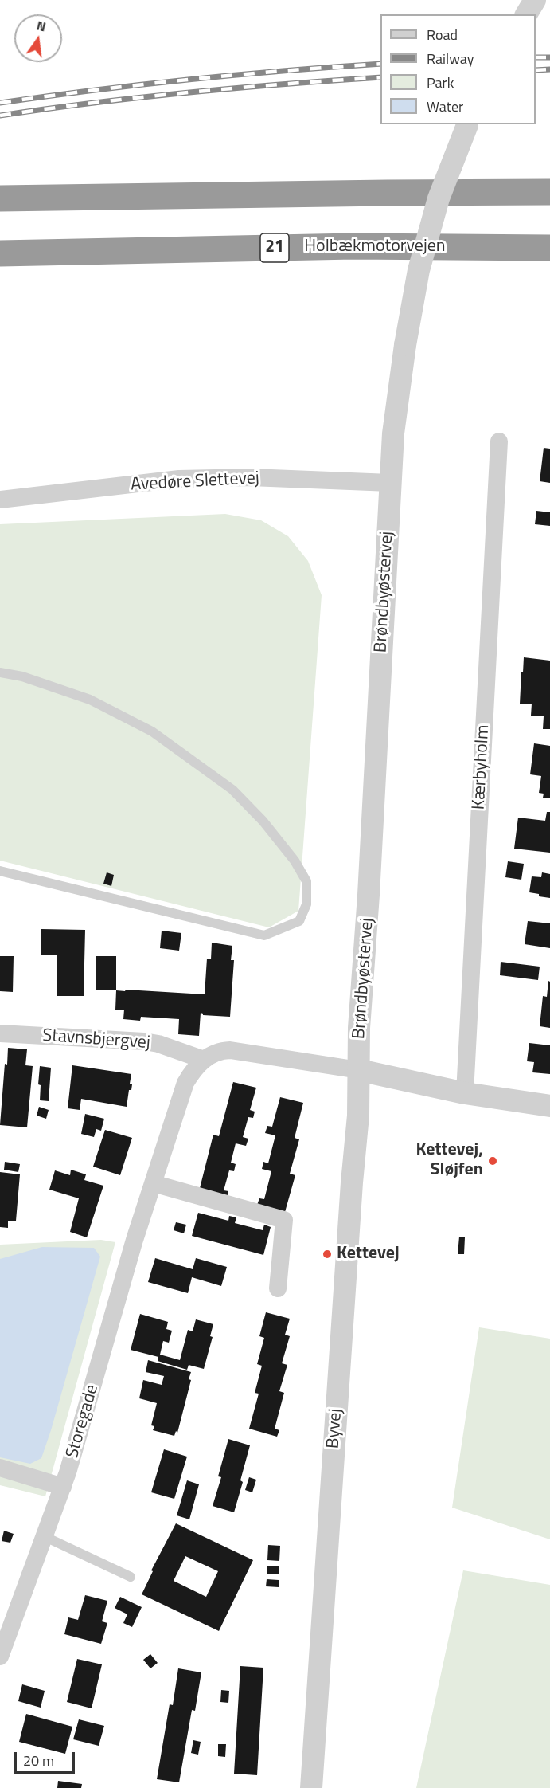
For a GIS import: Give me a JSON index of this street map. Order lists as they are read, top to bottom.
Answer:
{
  "streets": {
    "highway": ["Holbækmotorvejen", "21"],
    "street": [
      "Avedøre Slettevej",
      "Brøndbyøstervej",
      "Kærbyholm",
      "Stavnsbjergvej",
      "Storegade",
      "Byvej"
    ]
  },
  "crossings": [
    ["Avedøre Slettevej", "Brøndbyøstervej"],
    ["Brøndbyøstervej", "Byvej"],
    ["Stavnsbjergvej", "Storegade"]
  ],
  "places": ["Kettevej, Sløjfen", "Kettevej"],
  "legend": [
    "Road",
    "Railway",
    "Park",
    "Water"
  ],
  "scale_bar": "20 m",
  "north": "top"
}
